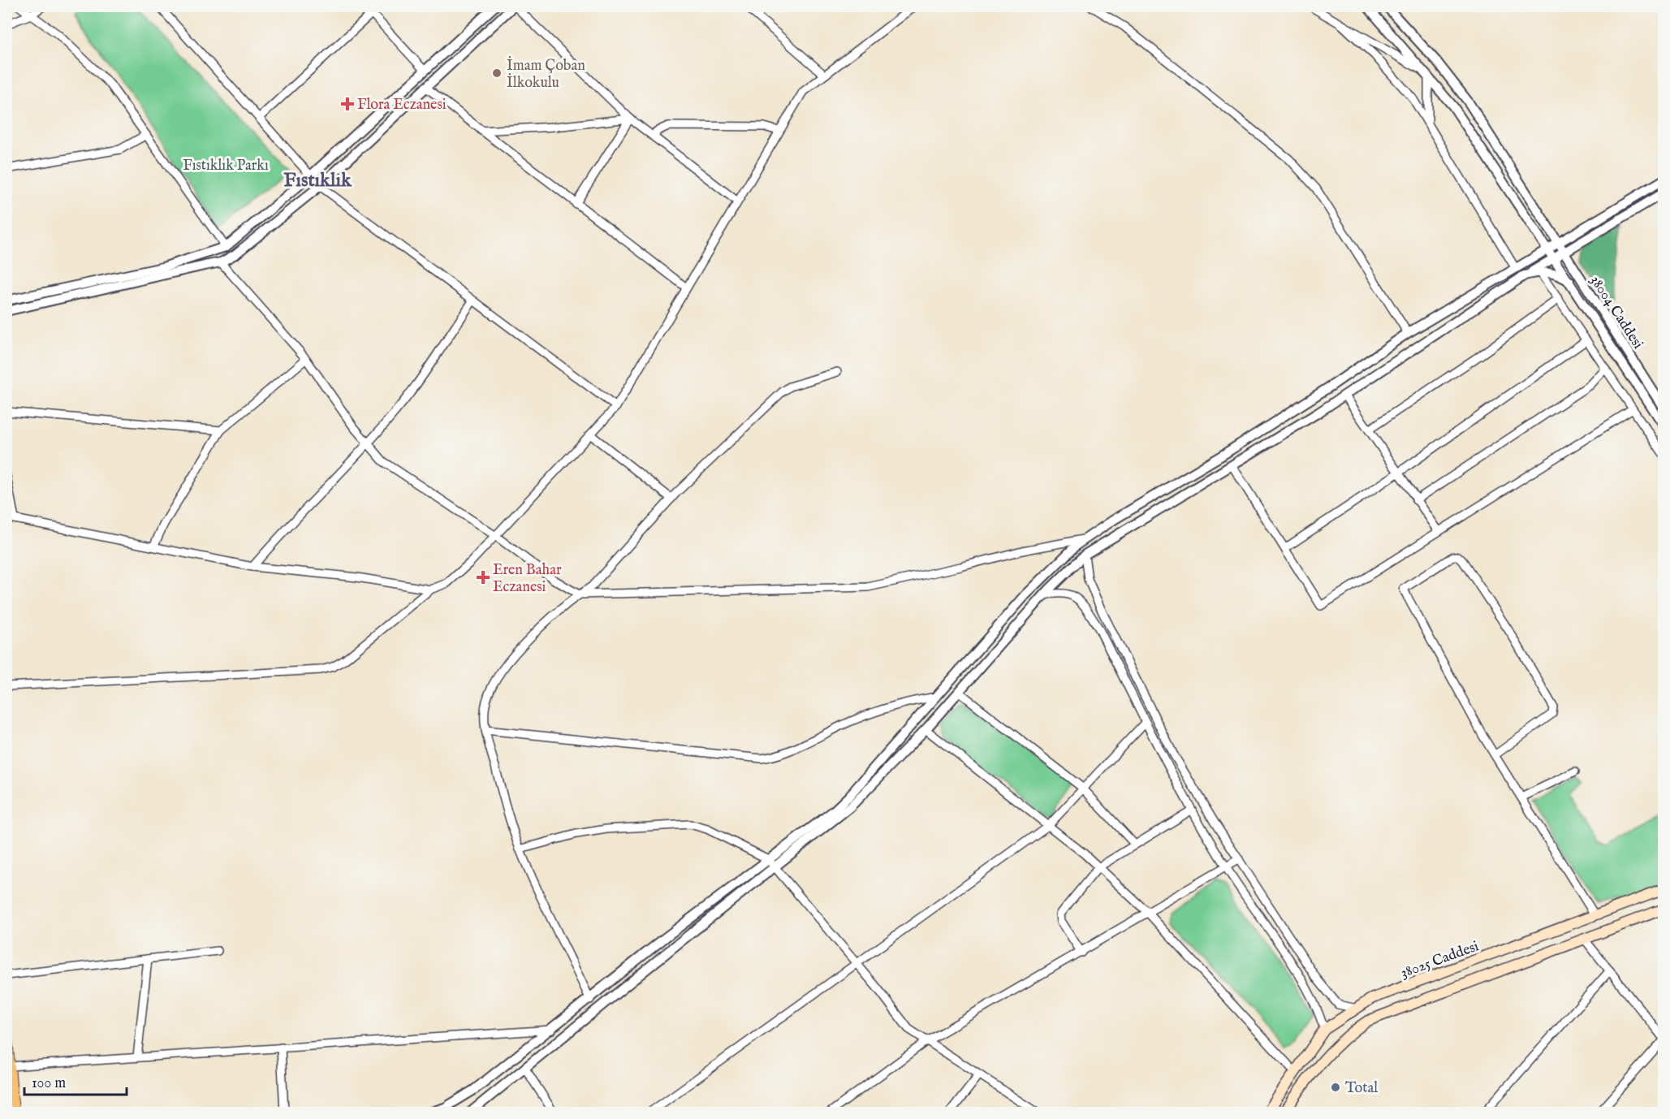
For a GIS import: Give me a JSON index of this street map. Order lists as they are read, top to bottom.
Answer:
{
  "streets": {
    "main road": ["38025 Caddesi"],
    "street": ["38004 Caddesi"]
  },
  "districts": ["Fıstıklık"],
  "parks": ["Fıstıklık Parkı"],
  "places": {
    "other": ["İmam Çoban İlkokulu", "Total"],
    "health": ["Flora Eczanesi", "Eren Bahar Eczanesi"]
  },
  "scale_bar": "100 m"
}
